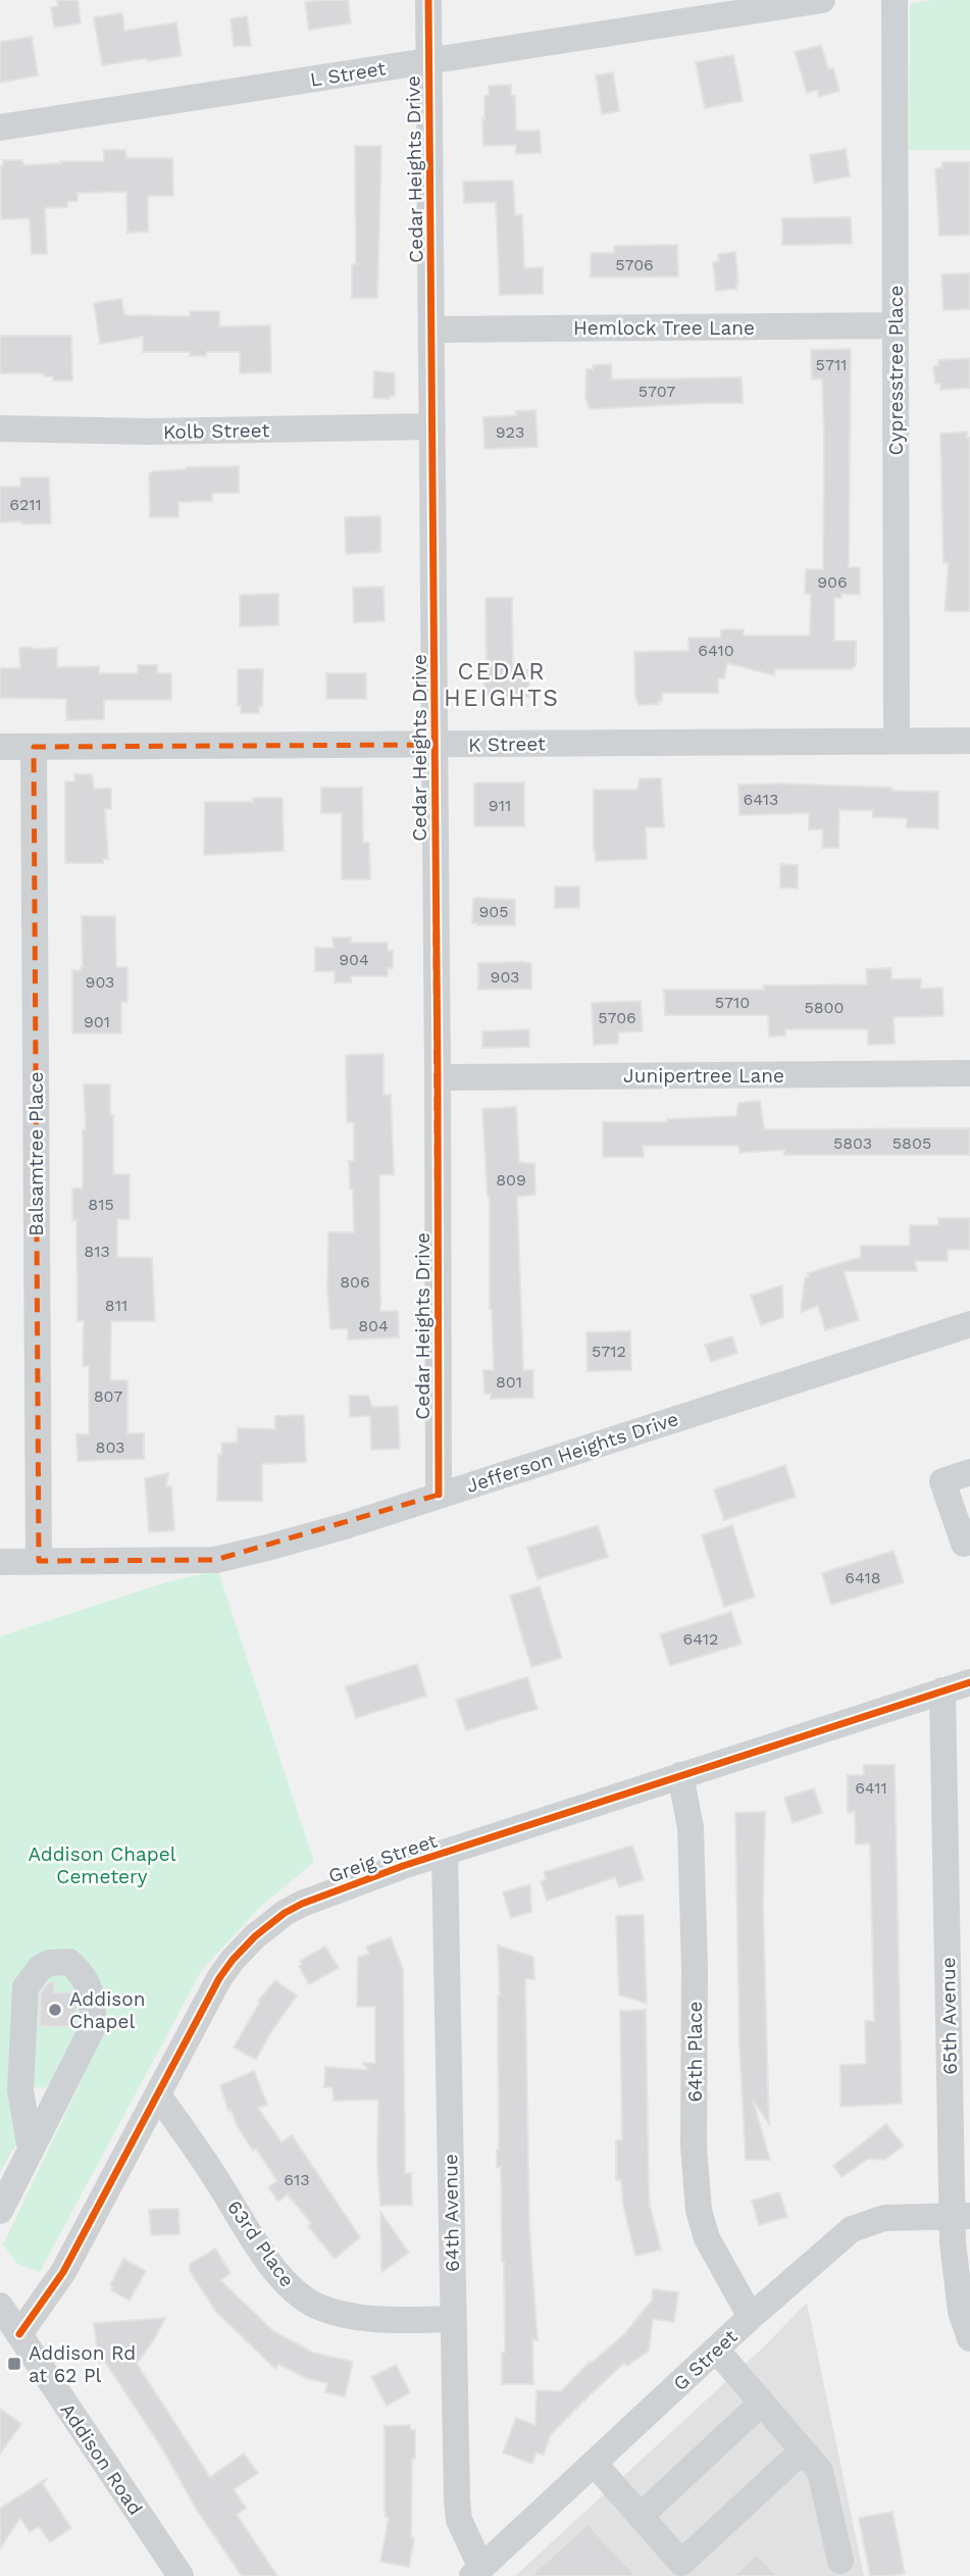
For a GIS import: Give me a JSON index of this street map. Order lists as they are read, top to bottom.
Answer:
{
  "streets": {
    "street": [
      "L Street",
      "Cedar Heights Drive",
      "Hemlock Tree Lane",
      "Cypresstree Place",
      "Kolb Street",
      "K Street",
      "Junipertree Lane",
      "Balsamtree Place",
      "Jefferson Heights Drive",
      "Greig Street",
      "65th Avenue",
      "64th Place",
      "64th Avenue",
      "63rd Place",
      "G Street",
      "Addison Road"
    ]
  },
  "crossings": [
    ["L Street", "Cedar Heights Drive"],
    ["Cedar Heights Drive", "Hemlock Tree Lane"],
    ["Cedar Heights Drive", "Kolb Street"],
    ["Cedar Heights Drive", "K Street"],
    ["Cedar Heights Drive", "Junipertree Lane"],
    ["Cedar Heights Drive", "Jefferson Heights Drive"],
    ["Hemlock Tree Lane", "Cypresstree Place"],
    ["Cypresstree Place", "K Street"],
    ["K Street", "Balsamtree Place"],
    ["Balsamtree Place", "Jefferson Heights Drive"],
    ["Greig Street", "65th Avenue"],
    ["Greig Street", "64th Place"],
    ["Greig Street", "64th Avenue"],
    ["Greig Street", "63rd Place"],
    ["Greig Street", "Addison Road"],
    ["65th Avenue", "G Street"],
    ["64th Place", "G Street"],
    ["64th Avenue", "63rd Place"],
    ["64th Avenue", "G Street"]
  ],
  "districts": ["CEDAR HEIGHTS"],
  "parks": ["Addison Chapel Cemetery"],
  "places": {
    "other": ["Addison Chapel"],
    "transit": ["Addison Rd at 62 Pl"]
  },
  "house_numbers": [
    "5706",
    "5711",
    "5707",
    "923",
    "6211",
    "906",
    "6410",
    "6413",
    "911",
    "905",
    "904",
    "903",
    "903",
    "5710",
    "5800",
    "5706",
    "901",
    "5803",
    "5805",
    "809",
    "815",
    "813",
    "806",
    "811",
    "804",
    "5712",
    "801",
    "807",
    "803",
    "6418",
    "6412",
    "6411",
    "613"
  ]
}
